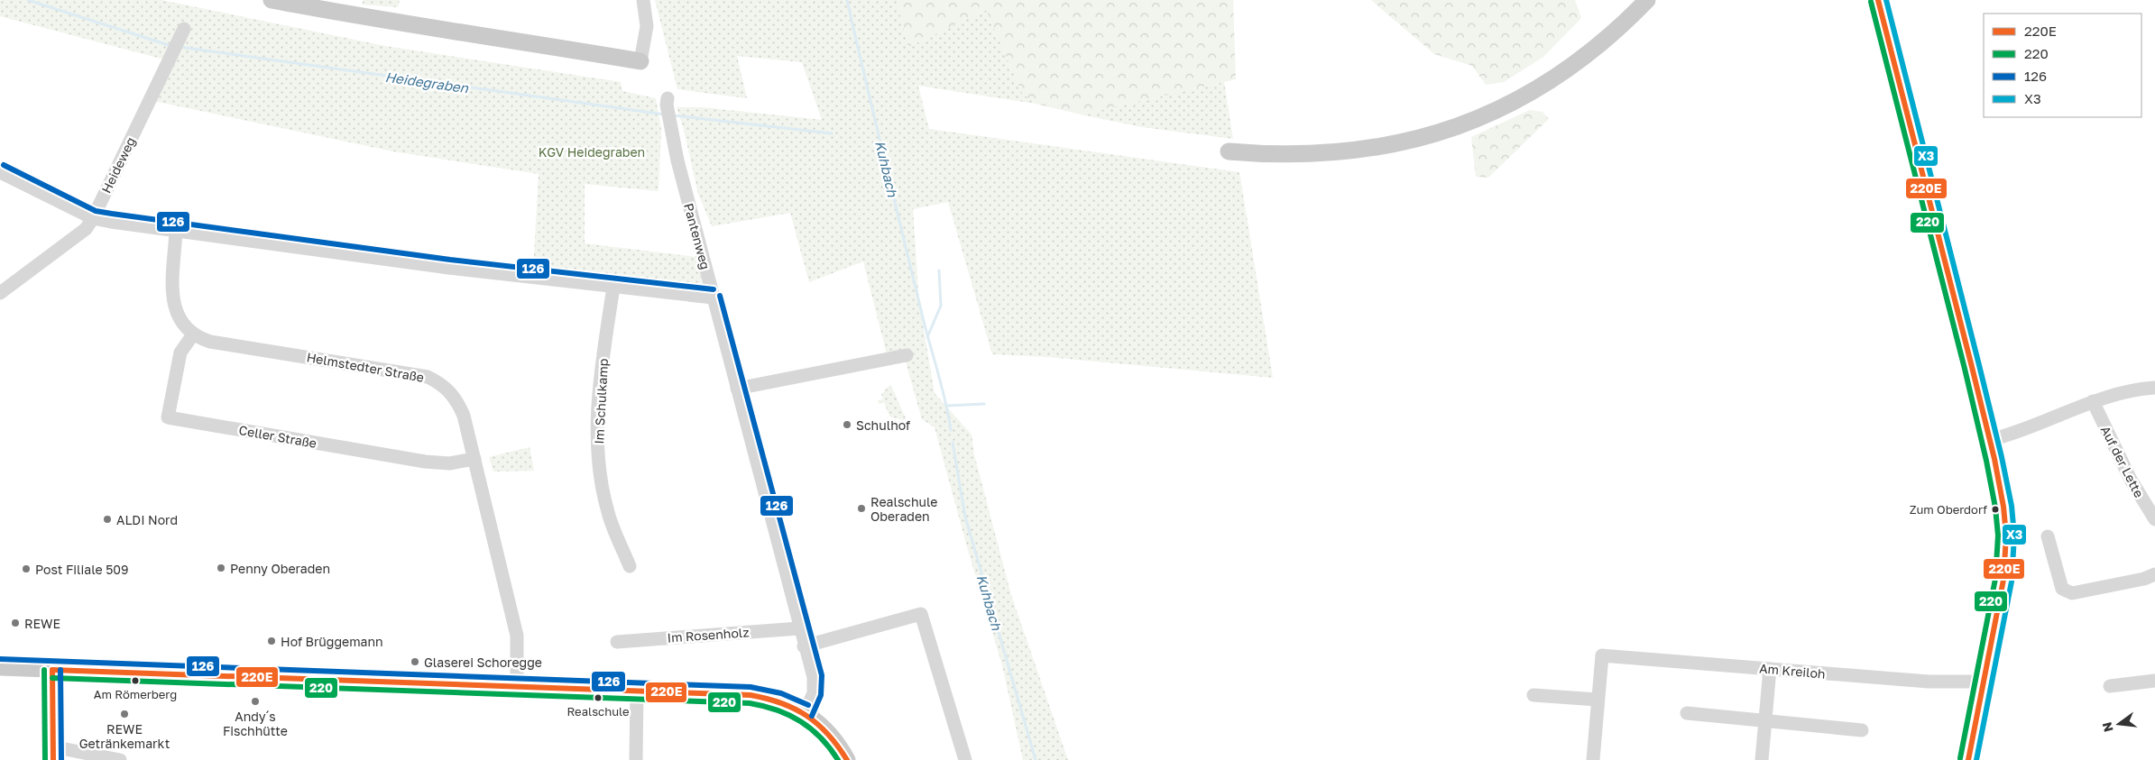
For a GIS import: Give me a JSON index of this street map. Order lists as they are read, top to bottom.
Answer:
{
  "streets": {
    "street": [
      "Heideweg",
      "Pantenweg",
      "Helmstedter Straße",
      "Im Schulkamp",
      "Celler Straße",
      "Auf der Lette",
      "Im Rosenholz",
      "Am Kreiloh"
    ]
  },
  "crossings": [
    ["Pantenweg", "Im Rosenholz"],
    ["Helmstedter Straße", "Celler Straße"]
  ],
  "water": ["Heidegraben", "Kuhbach"],
  "parks": ["KGV Heidegraben"],
  "places": [
    "Schulhof",
    "Realschule Oberaden",
    "Zum Oberdorf",
    "ALDI Nord",
    "Penny Oberaden",
    "Post Filiale 509",
    "REWE",
    "Hof Brüggemann",
    "Glaserei Schoregge",
    "Am Römerberg",
    "Realschule",
    "Andy´s Fischhütte",
    "REWE Getränkemarkt"
  ],
  "lines": [
    "transit line 220E",
    "transit line X3",
    "transit line 220",
    "transit line 126"
  ],
  "legend": [
    "220E",
    "220",
    "126",
    "X3"
  ],
  "north": "left"
}
